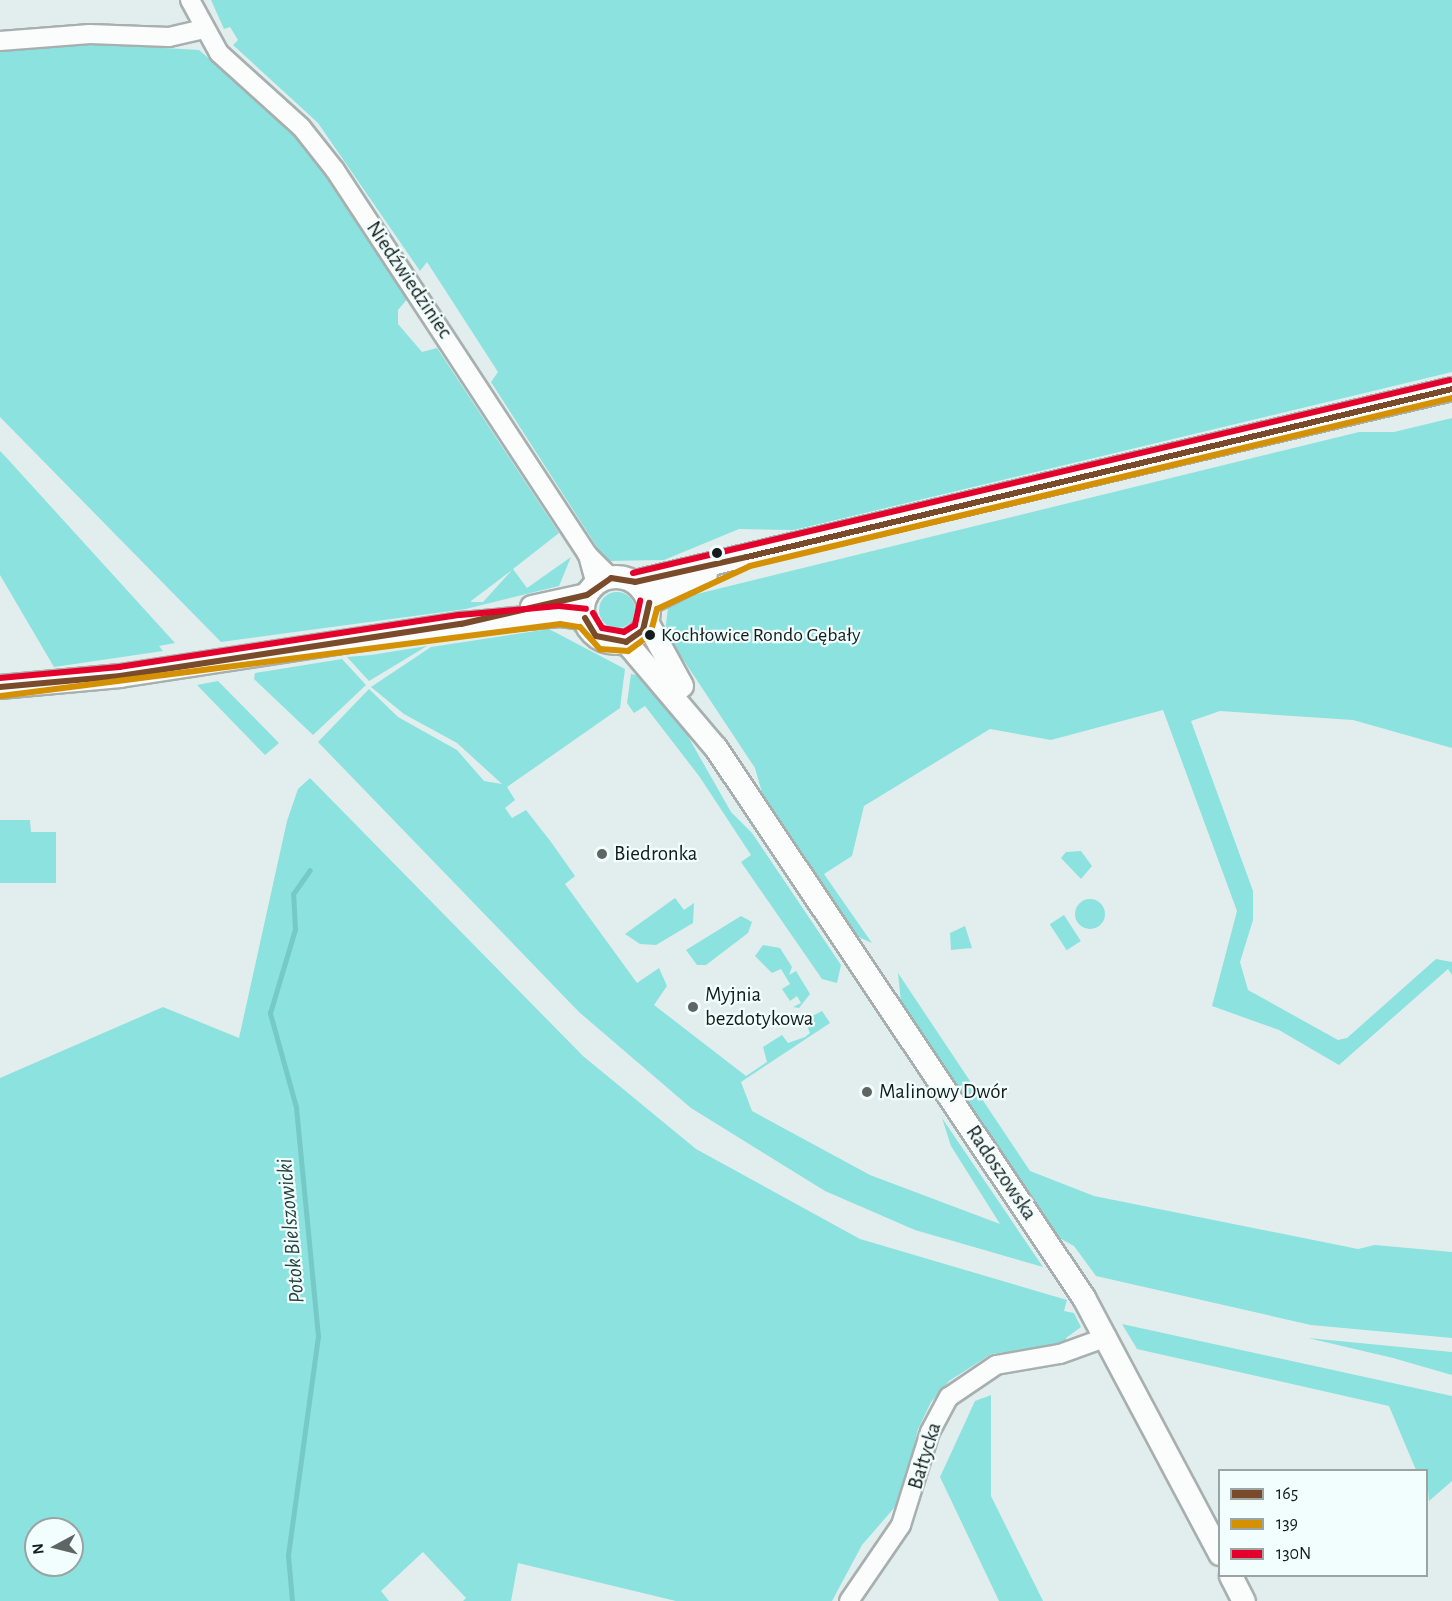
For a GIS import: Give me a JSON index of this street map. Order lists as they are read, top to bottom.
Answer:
{
  "streets": {
    "street": ["Niedźwiedziniec", "Radoszowska", "Bałtycka"]
  },
  "crossings": [
    ["Niedźwiedziniec", "Radoszowska"],
    ["Radoszowska", "Bałtycka"]
  ],
  "water": ["Potok Bielszowicki"],
  "places": [
    "Kochłowice Rondo Gębały",
    "Biedronka",
    "Myjnia bezdotykowa",
    "Malinowy Dwór"
  ],
  "lines": ["transit line 130N", "transit line 165", "transit line 139"],
  "legend": ["165", "139", "130N"],
  "north": "left"
}
